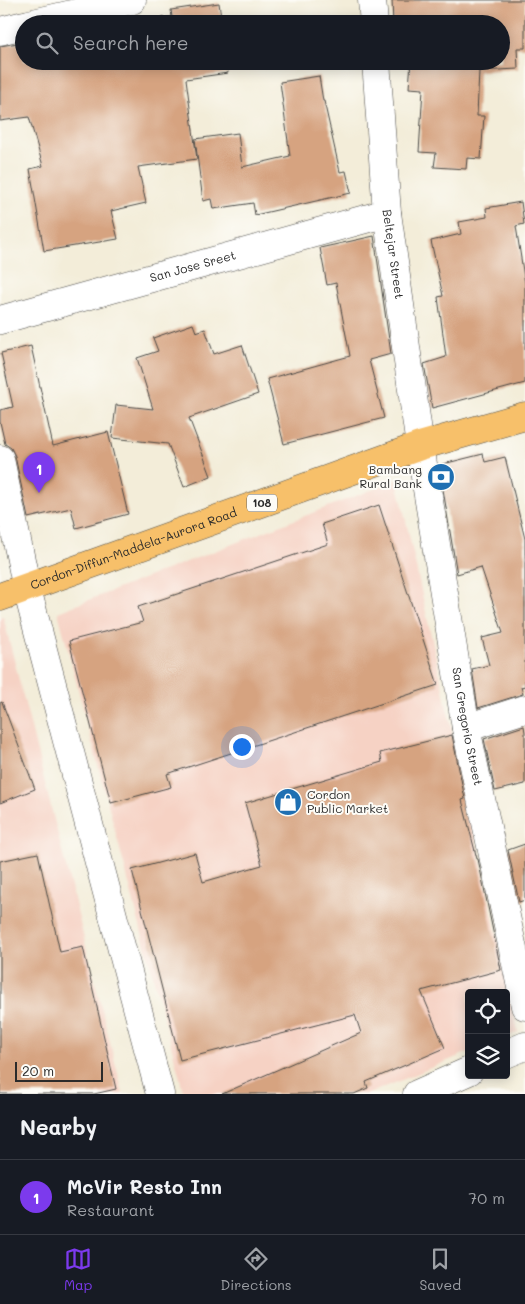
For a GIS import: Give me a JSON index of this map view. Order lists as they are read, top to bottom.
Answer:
{
  "streets": {
    "main road": ["108", "Cordon-Diffun-Maddela-Aurora Road"],
    "street": ["Beltejar Street", "San Jose Sreet", "San Gregorio Street"]
  },
  "crossings": [
    ["Beltejar Street", "San Jose Sreet"],
    ["Beltejar Street", "Cordon-Diffun-Maddela-Aurora Road"],
    ["Beltejar Street", "San Gregorio Street"],
    ["Cordon-Diffun-Maddela-Aurora Road", "San Gregorio Street"]
  ],
  "places": {
    "bank": ["Bambang Rural Bank"],
    "shop": ["Cordon Public Market"]
  },
  "scale_bar": "20 m",
  "page": {
    "search": "Search here",
    "pins": "1",
    "scale": "20 m",
    "heading": "Nearby",
    "list": [
      {
        "mark": "1",
        "name": "McVir Resto Inn",
        "note": "Restaurant",
        "value": "70 m"
      }
    ],
    "nav": ["Map", "Directions", "Saved"]
  }
}
